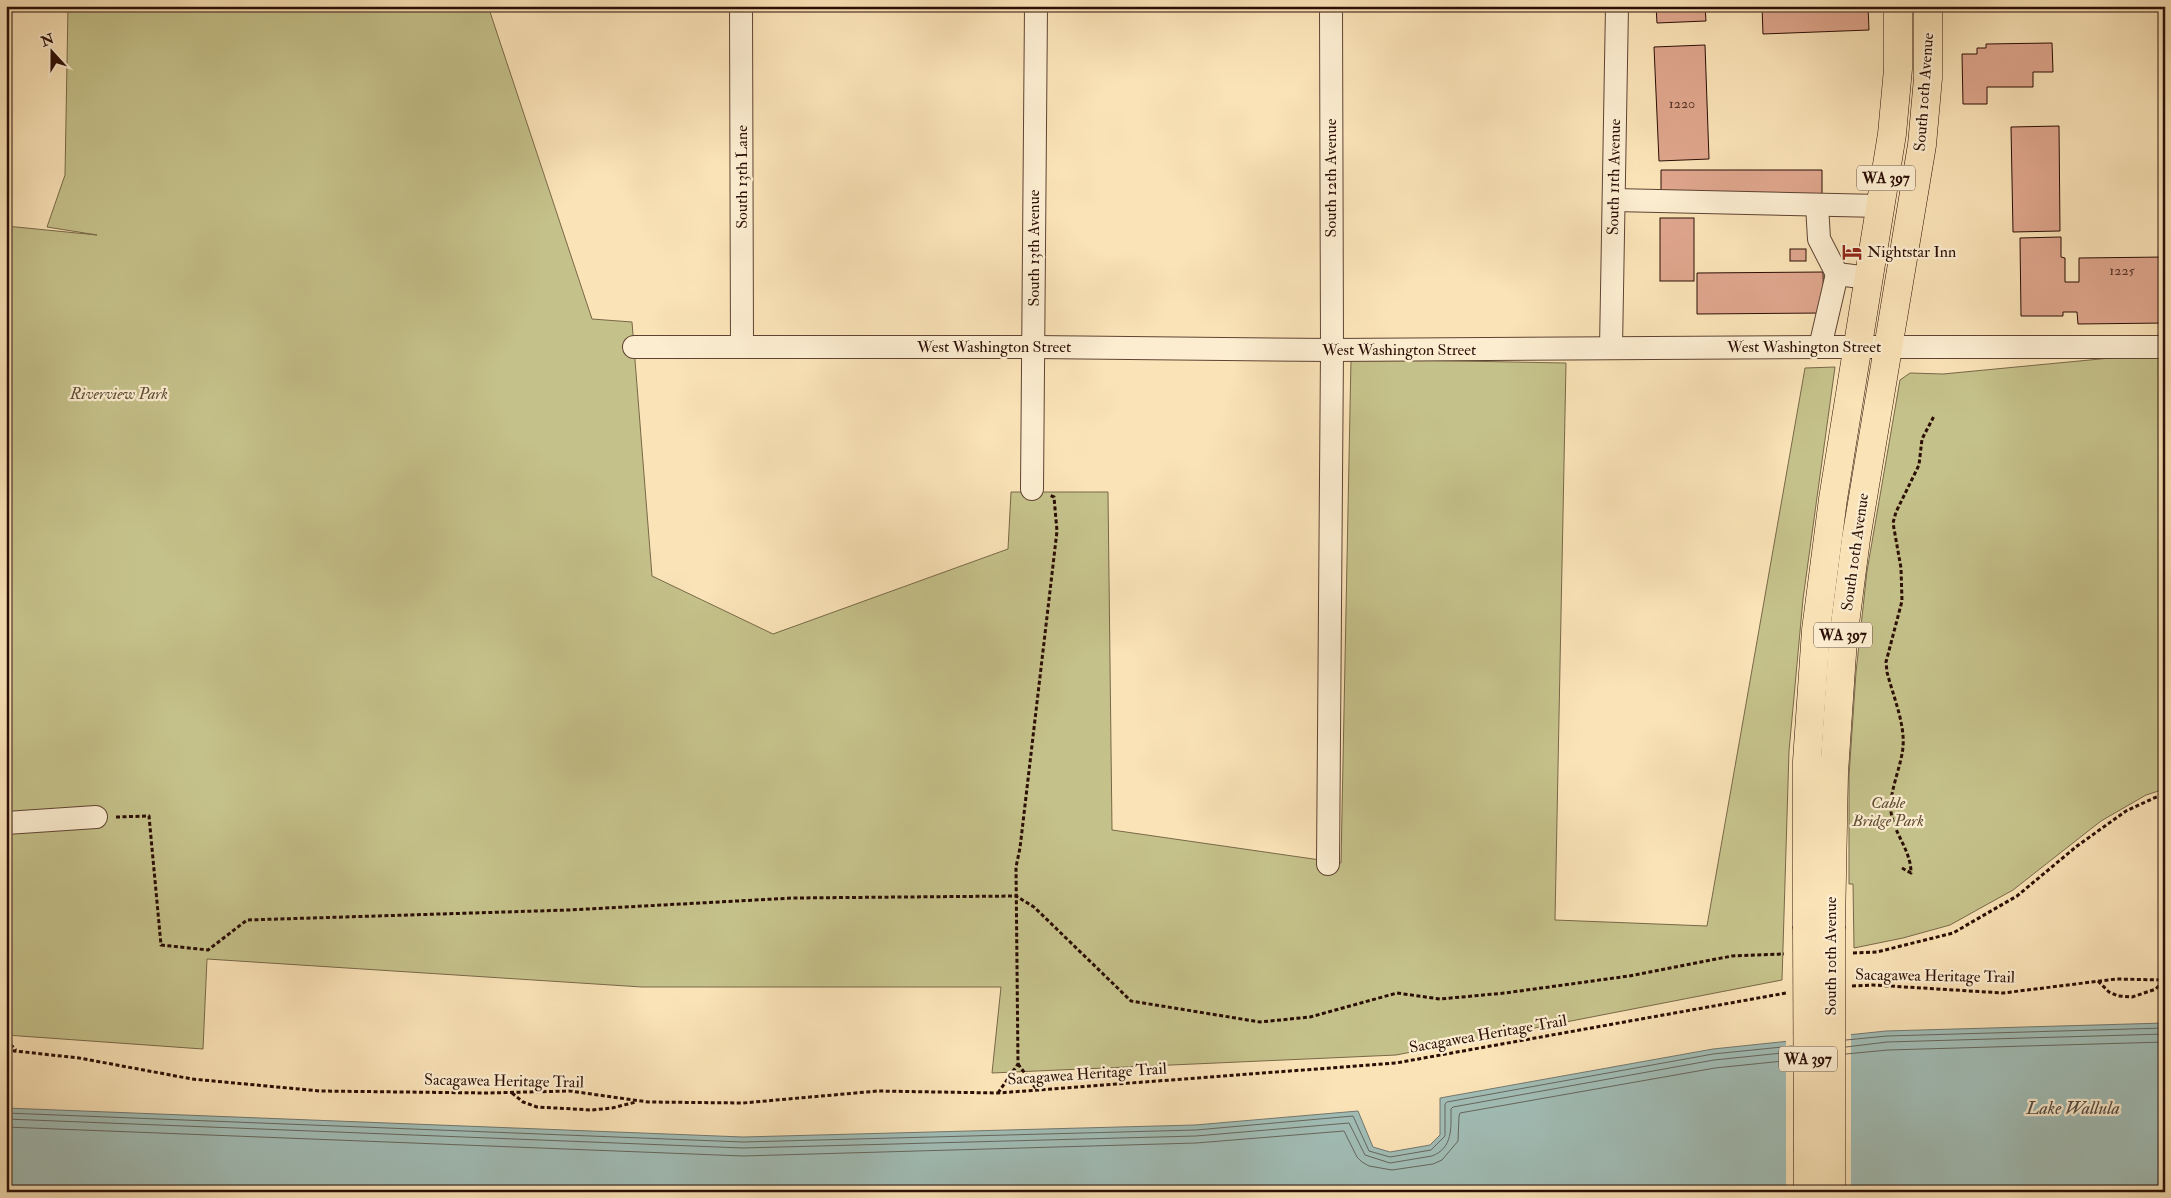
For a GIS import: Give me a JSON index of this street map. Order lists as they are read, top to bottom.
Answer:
{
  "streets": {
    "main road": ["South 10th Avenue", "WA 397"],
    "street": [
      "South 13th Lane",
      "South 11th Avenue",
      "South 12th Avenue",
      "South 13th Avenue",
      "West Washington Street"
    ],
    "path": ["Sacagawea Heritage Trail"]
  },
  "crossings": [
    ["South 10th Avenue", "West Washington Street"],
    ["South 13th Lane", "West Washington Street"],
    ["South 11th Avenue", "West Washington Street"],
    ["South 12th Avenue", "West Washington Street"],
    ["South 13th Avenue", "West Washington Street"]
  ],
  "water": ["Lake Wallula"],
  "parks": ["Riverview Park", "Cable Bridge Park"],
  "places": {
    "hotel": ["Nightstar Inn"]
  },
  "house_numbers": ["1220", "1225"],
  "north": "top"
}
